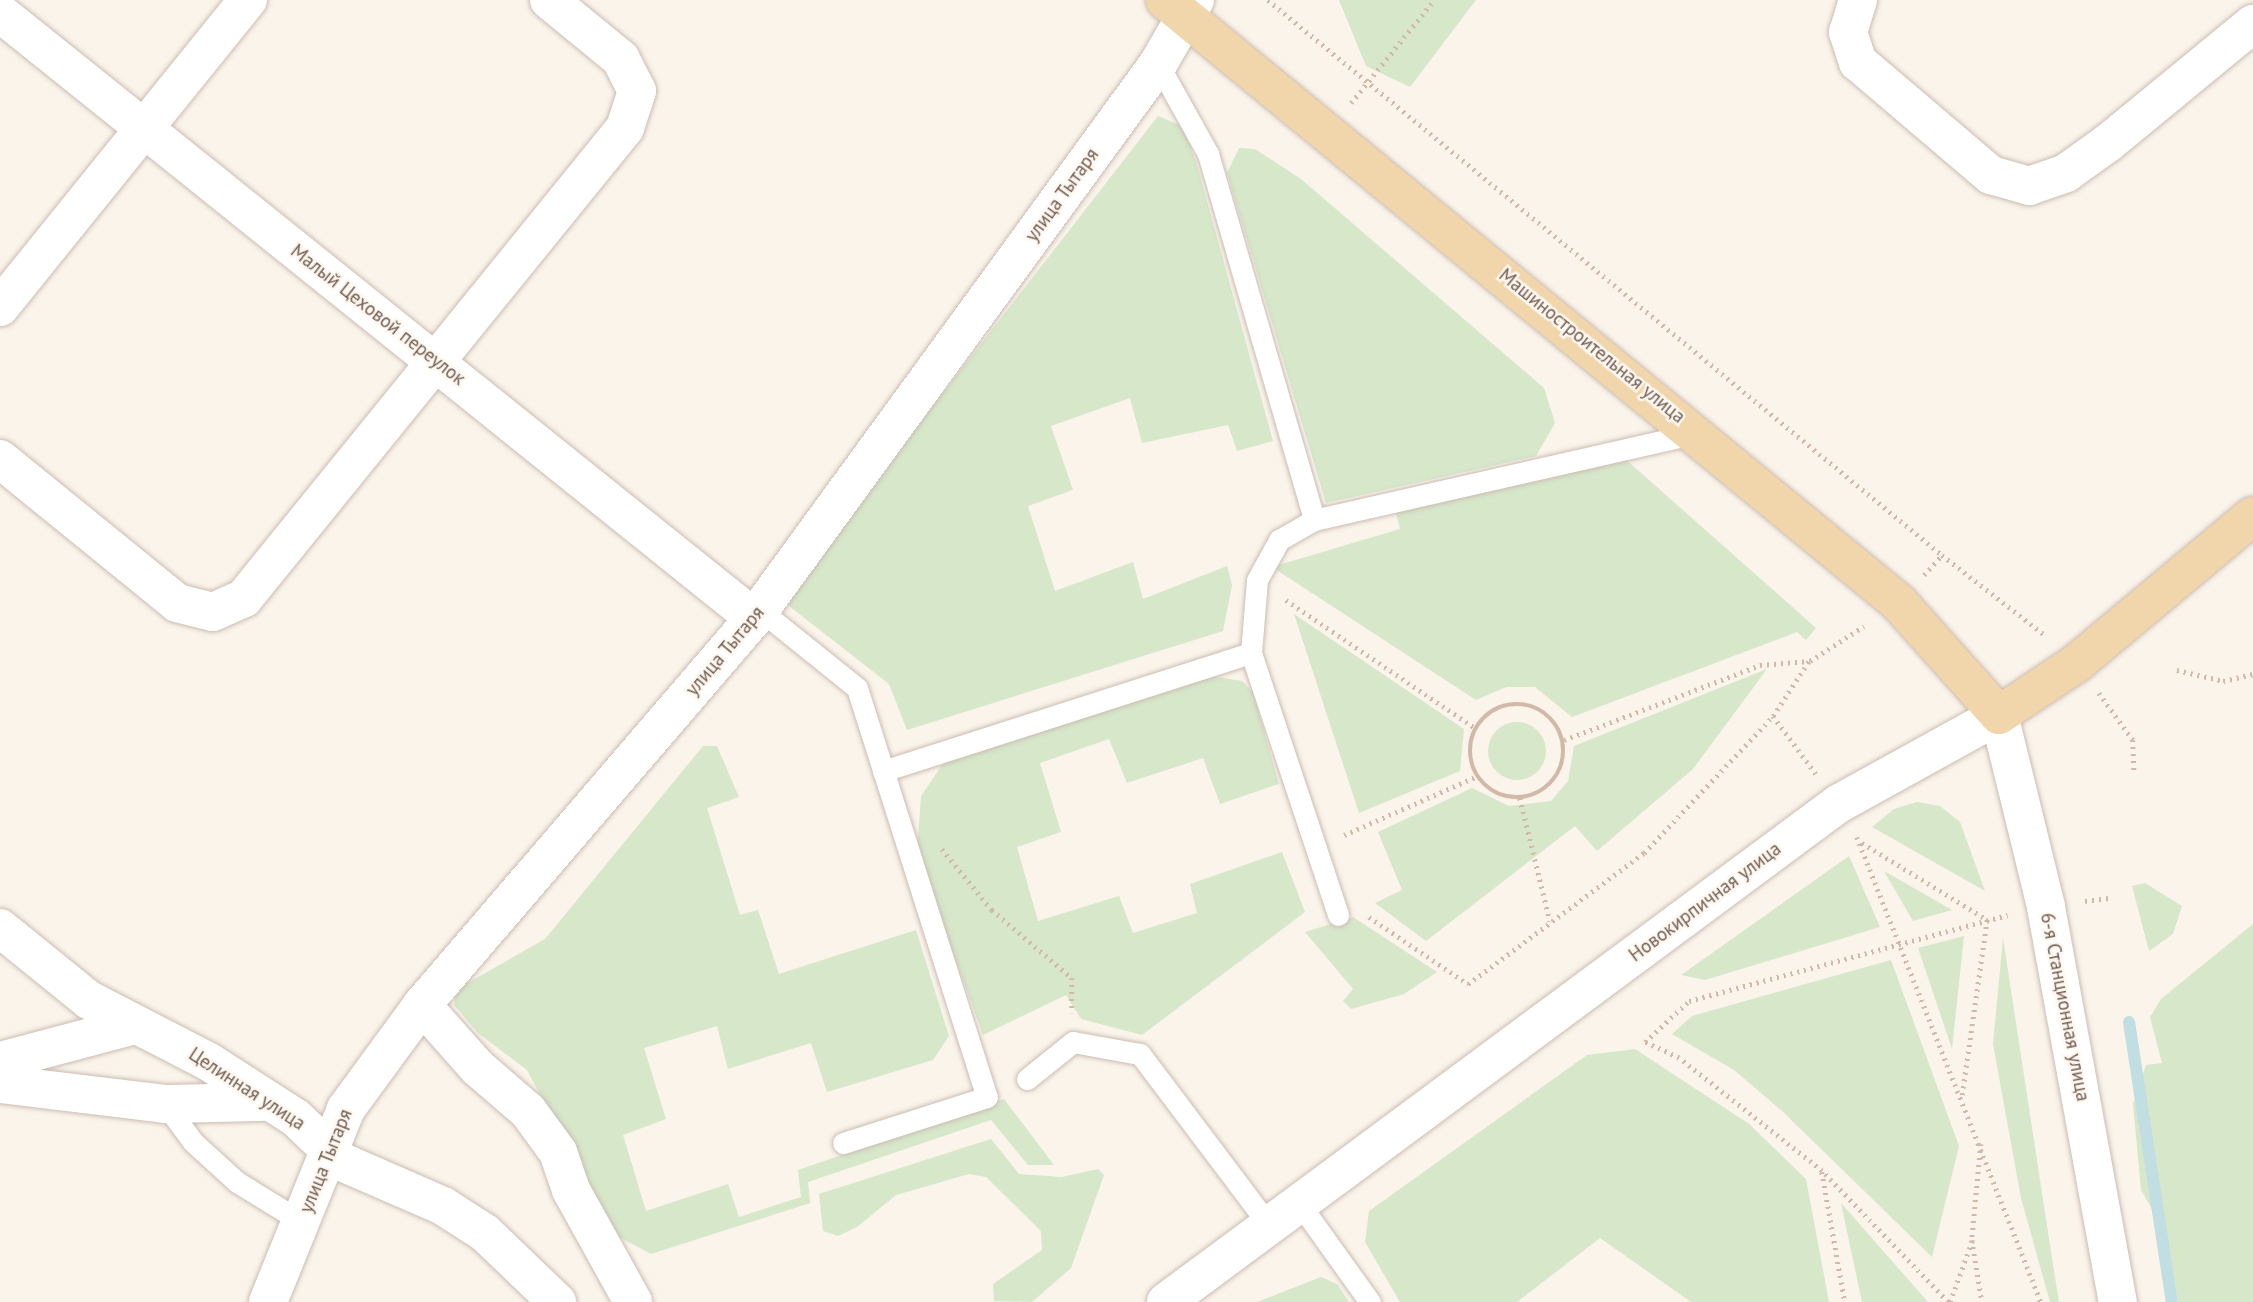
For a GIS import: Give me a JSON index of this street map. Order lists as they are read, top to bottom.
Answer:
{
  "streets": {
    "main road": ["Машиностроительная улица", "Новокирпичная улица"],
    "street": [
      "улица Тытаря",
      "Малый Цеховой переулок",
      "6-я Станционная улица",
      "Целинная улица"
    ]
  },
  "crossings": [
    ["улица Тытаря", "Малый Цеховой переулок"],
    ["улица Тытаря", "Машиностроительная улица"],
    ["улица Тытаря", "Целинная улица"],
    ["Машиностроительная улица", "Новокирпичная улица"],
    ["Машиностроительная улица", "6-я Станционная улица"],
    ["Новокирпичная улица", "6-я Станционная улица"]
  ]
}
